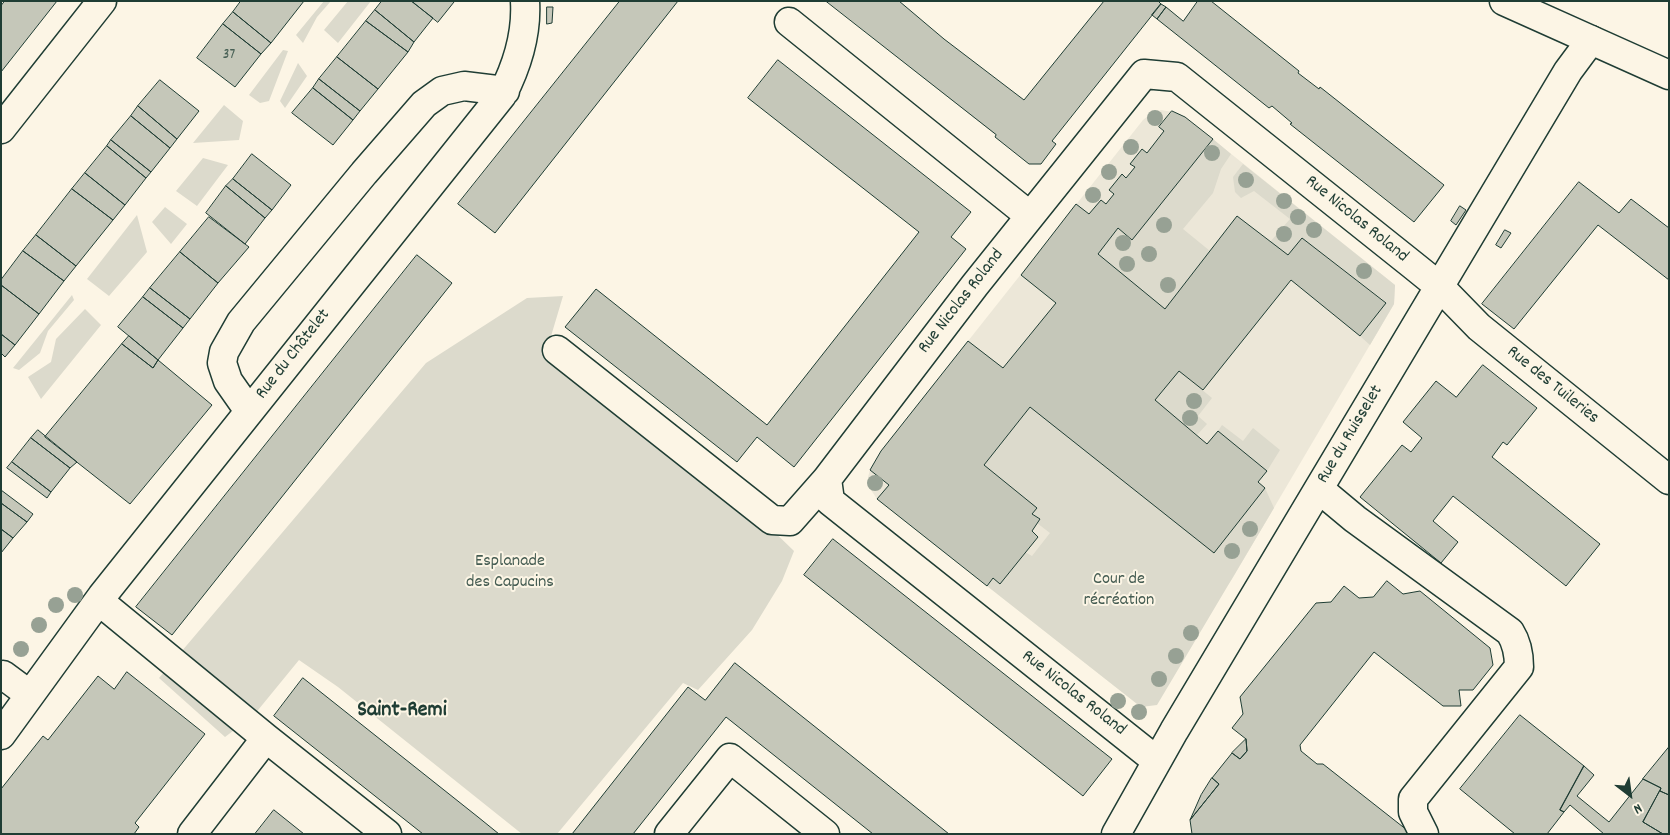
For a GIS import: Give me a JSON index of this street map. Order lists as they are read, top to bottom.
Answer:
{
  "streets": {
    "street": [
      "Rue Nicolas Roland",
      "Rue du Châtelet",
      "Rue des Tuileries",
      "Rue du Ruisselet"
    ]
  },
  "crossings": [
    ["Rue Nicolas Roland", "Rue des Tuileries"],
    ["Rue Nicolas Roland", "Rue du Ruisselet"],
    ["Rue des Tuileries", "Rue du Ruisselet"]
  ],
  "districts": ["Saint-Remi"],
  "parks": ["Esplanade des Capucins", "Cour de récréation"],
  "house_numbers": ["37"],
  "north": "bottom right"
}
